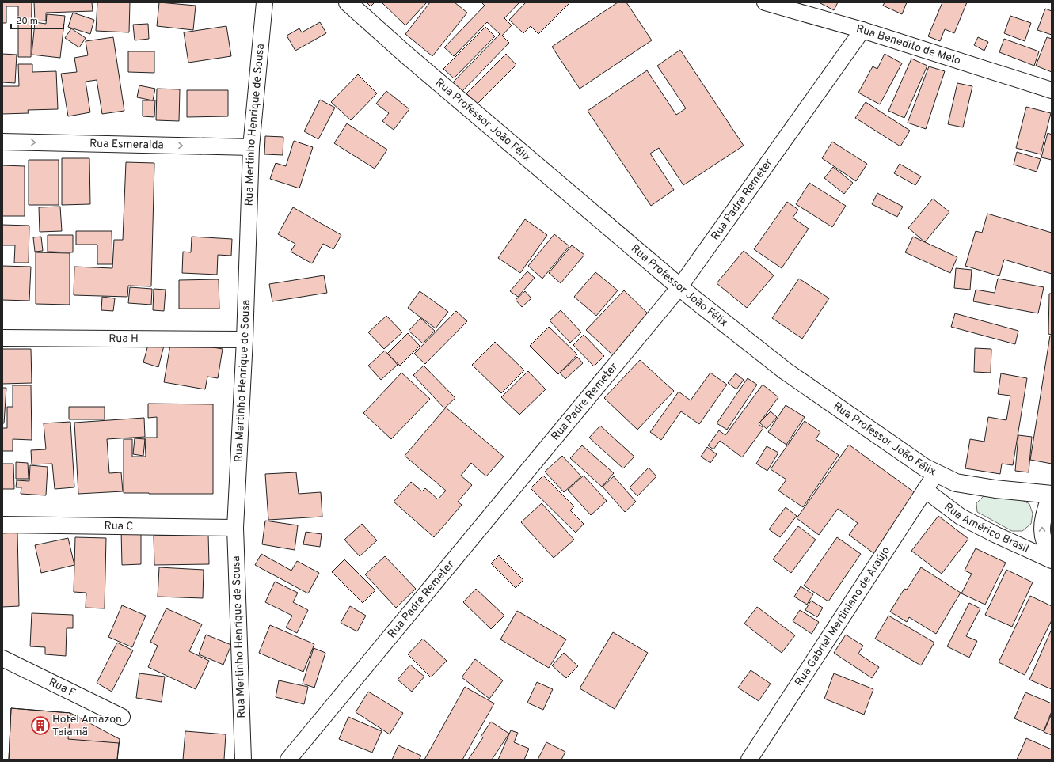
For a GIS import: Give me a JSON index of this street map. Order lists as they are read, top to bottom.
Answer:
{
  "streets": {
    "street": [
      "Rua Benedito de Melo",
      "Rua Professor João Félix",
      "Rua Mertinho Henrique de Sousa",
      "Rua Esmeralda",
      "Rua Padre Remeter",
      "Rua H",
      "Rua C",
      "Rua Américo Brasil",
      "Rua Gabriel Mertiniano de Araújo",
      "Rua F"
    ]
  },
  "crossings": [
    ["Rua Benedito de Melo", "Rua Padre Remeter"],
    ["Rua Professor João Félix", "Rua Padre Remeter"],
    ["Rua Professor João Félix", "Rua Gabriel Mertiniano de Araújo"],
    ["Rua Mertinho Henrique de Sousa", "Rua Esmeralda"],
    ["Rua Mertinho Henrique de Sousa", "Rua H"],
    ["Rua Mertinho Henrique de Sousa", "Rua C"],
    ["Rua Américo Brasil", "Rua Gabriel Mertiniano de Araújo"]
  ],
  "one_way": ["Rua Esmeralda"],
  "places": {
    "building": ["Hotel Amazon Taiamã"]
  },
  "scale_bar": "20 m"
}
